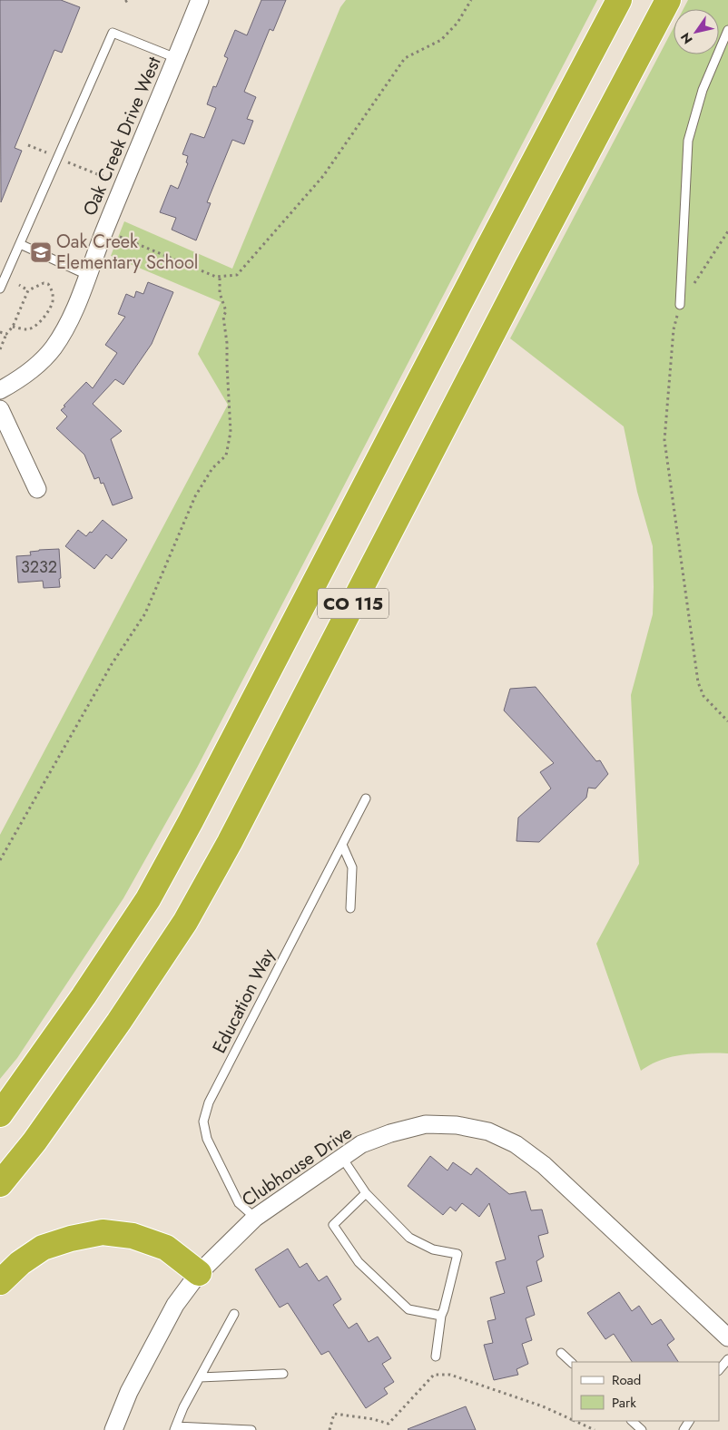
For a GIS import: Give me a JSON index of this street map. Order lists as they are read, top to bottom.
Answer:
{
  "streets": {
    "highway": ["CO 115"],
    "street": ["Oak Creek Drive West", "Clubhouse Drive"],
    "lane": ["Education Way"]
  },
  "crossings": [
    ["Education Way", "Clubhouse Drive"]
  ],
  "places": {
    "school or university": ["Oak Creek Elementary School"]
  },
  "house_numbers": ["3232"],
  "legend": ["Road", "Park"],
  "north": "bottom left"
}
